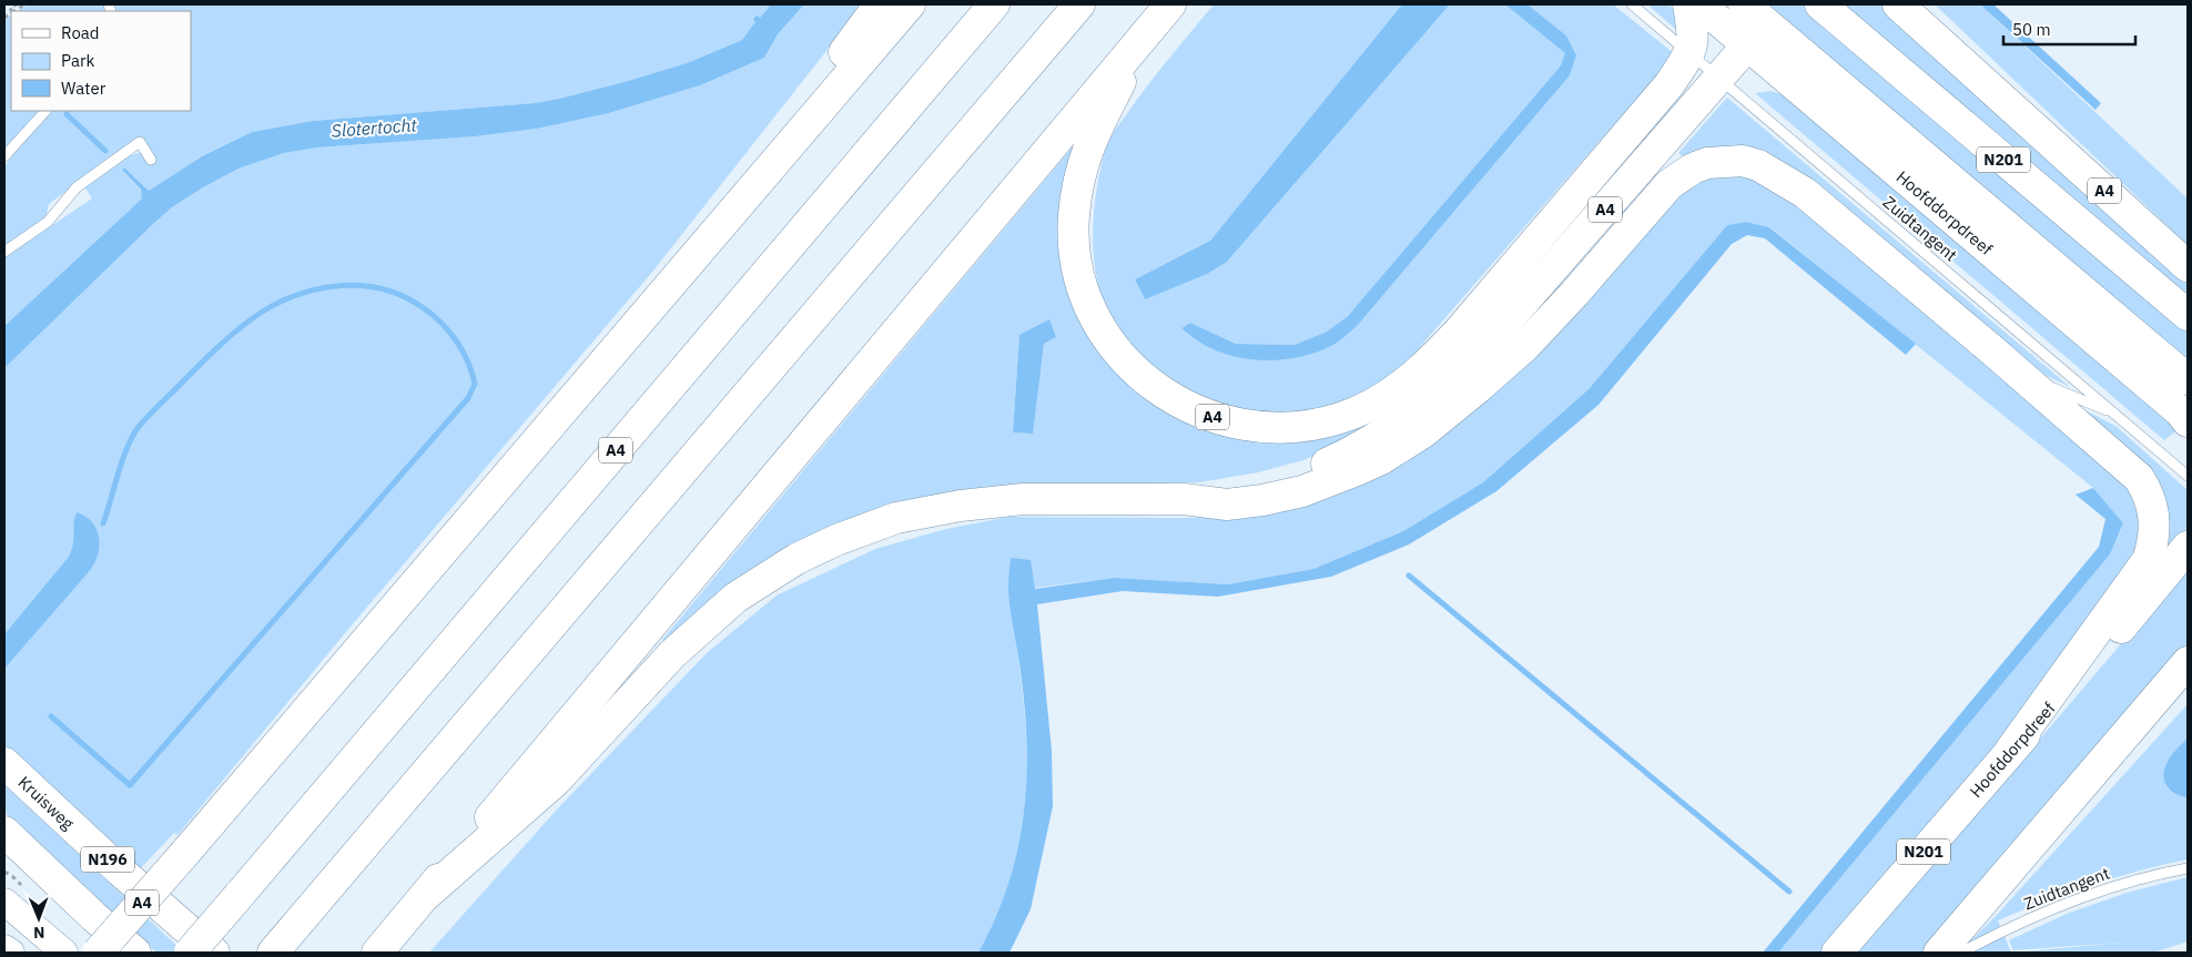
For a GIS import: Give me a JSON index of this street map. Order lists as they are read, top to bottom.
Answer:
{
  "streets": {
    "highway": [
      "N201",
      "A4",
      "Hoofddorpdreef",
      "Kruisweg",
      "N196"
    ],
    "lane": ["Zuidtangent"]
  },
  "crossings": [
    ["A4", "Zuidtangent"]
  ],
  "water": ["Slotertocht"],
  "legend": ["Road", "Park", "Water"],
  "scale_bar": "50 m",
  "north": "bottom"
}
